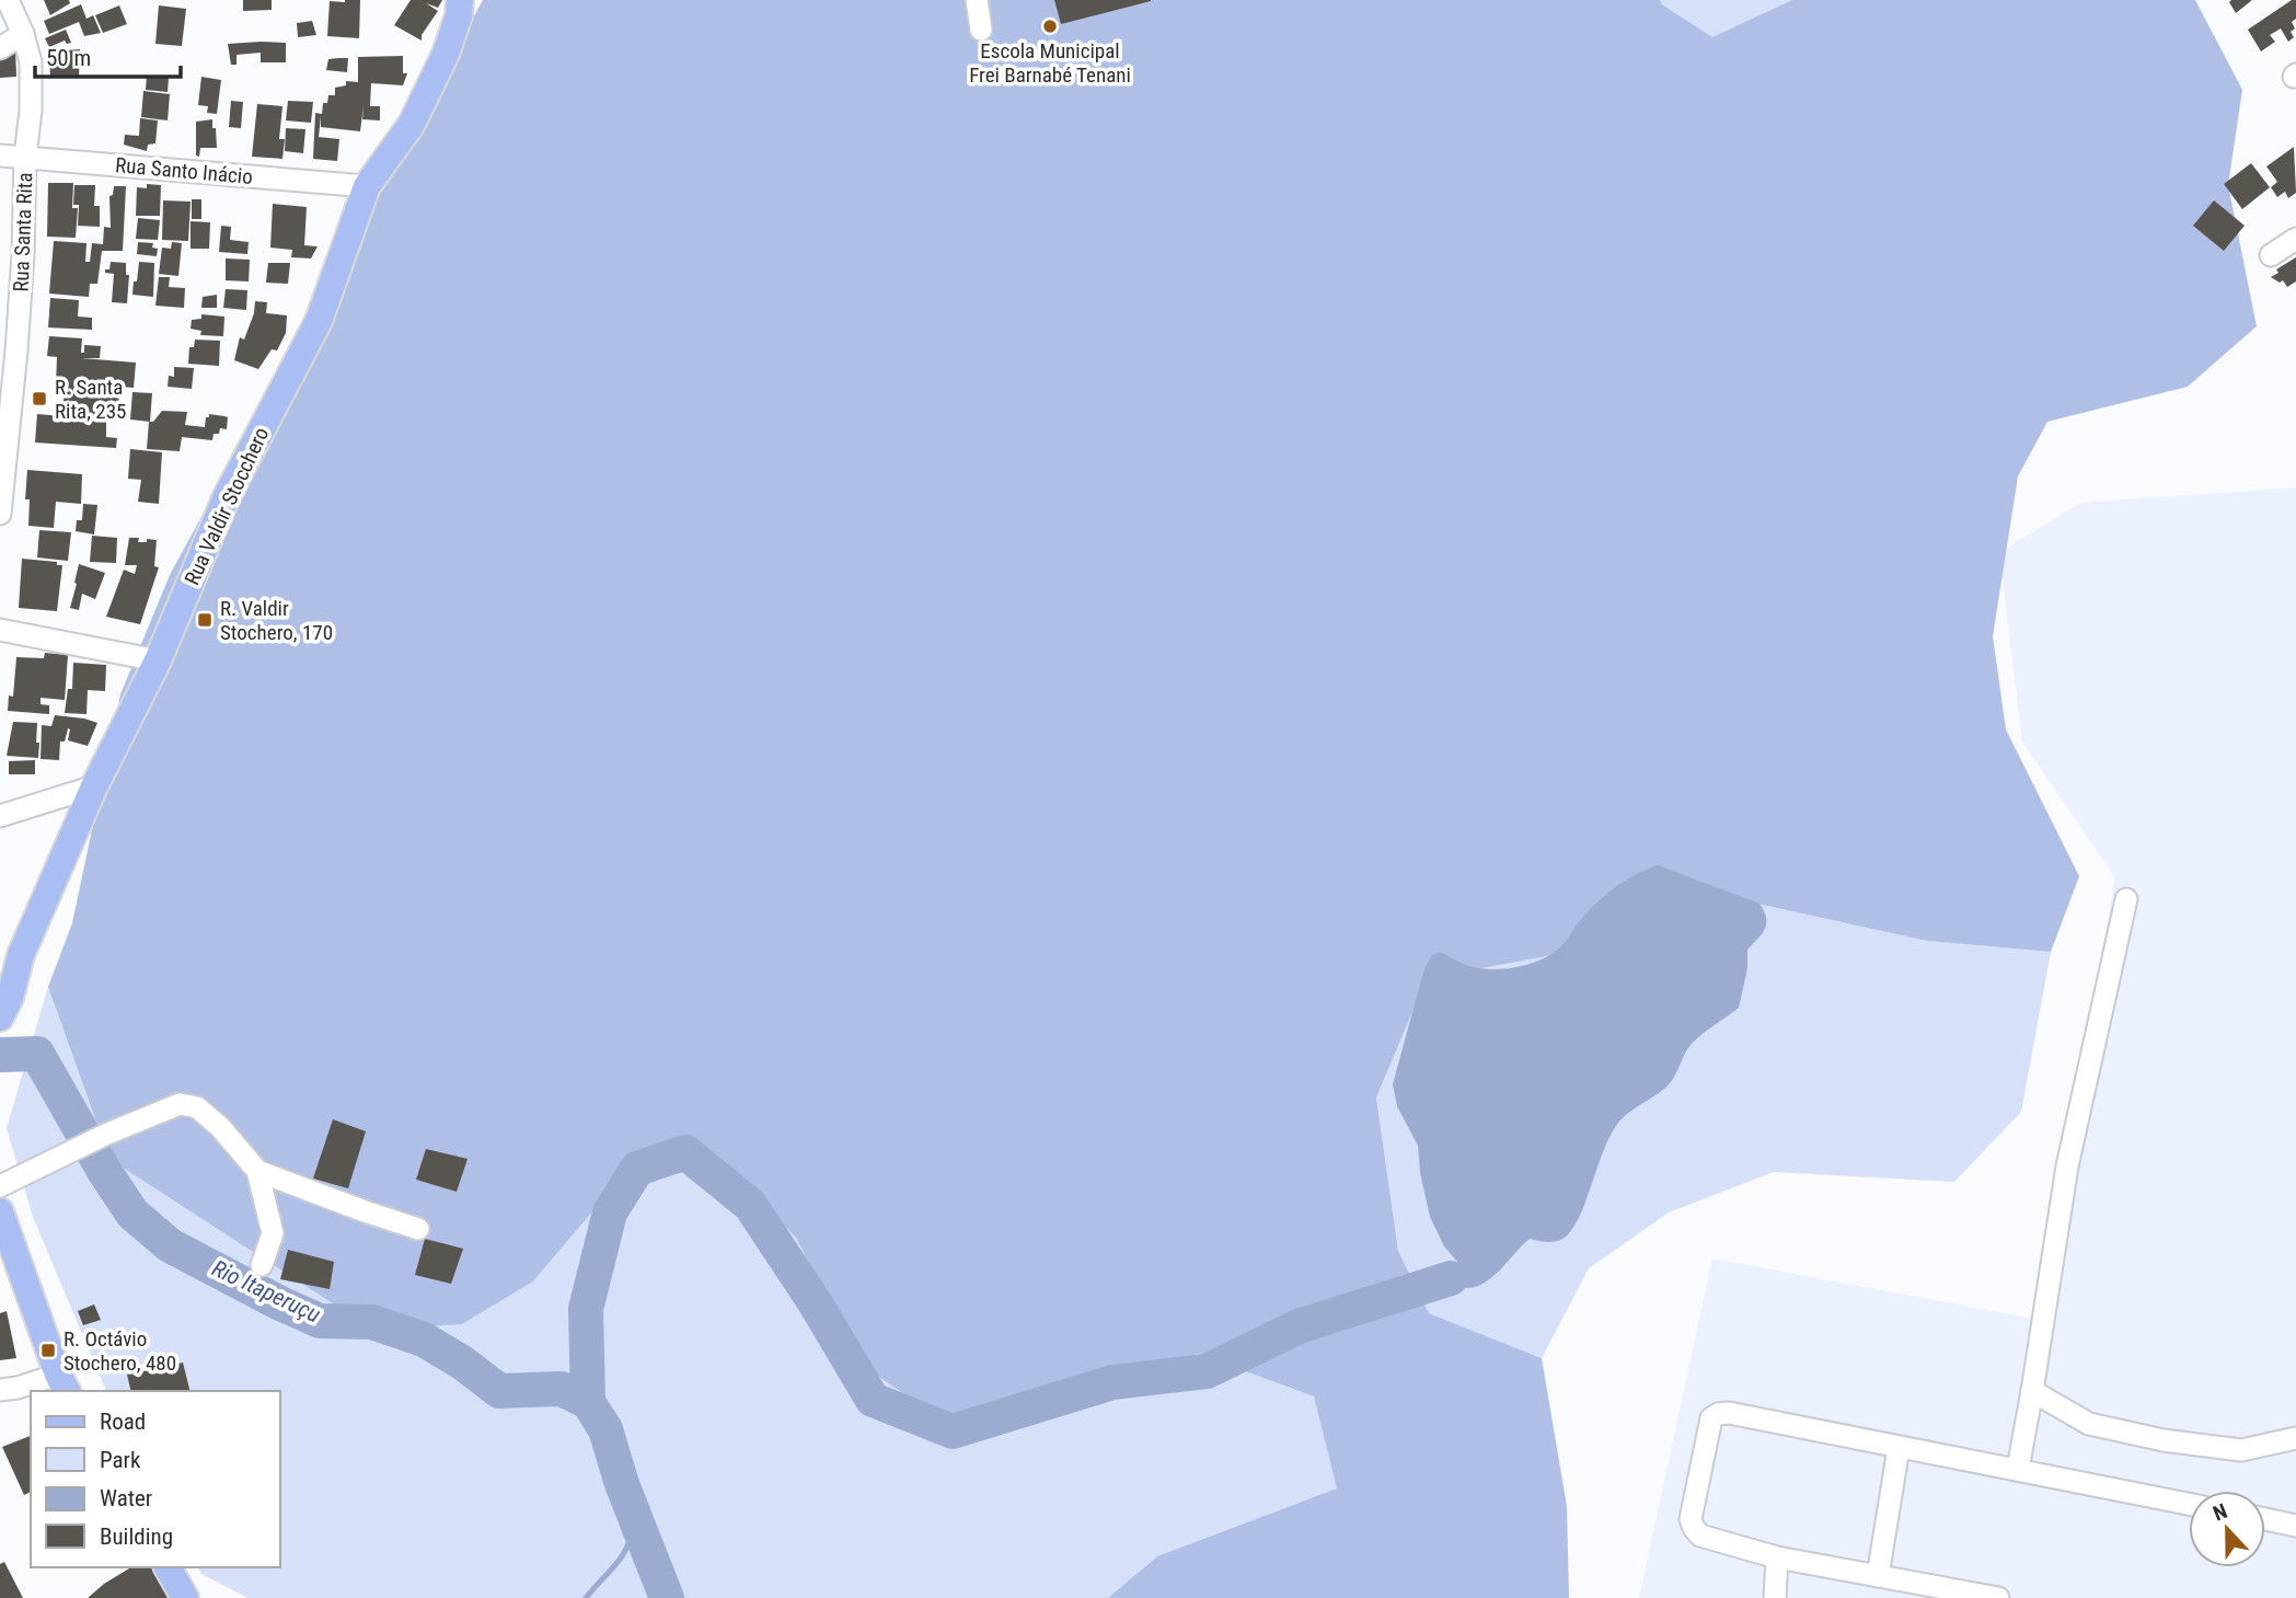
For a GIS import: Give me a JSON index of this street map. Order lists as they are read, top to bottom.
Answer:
{
  "streets": {
    "main road": ["Rua Valdir Stocchero"],
    "street": ["Rua Santo Inácio", "Rua Santa Rita"]
  },
  "crossings": [
    ["Rua Santo Inácio", "Rua Santa Rita"],
    ["Rua Santo Inácio", "Rua Valdir Stocchero"]
  ],
  "water": ["Rio Itaperuçu"],
  "places": {
    "other": ["Escola Municipal Frei Barnabé Tenani"],
    "transit": ["R. Santa Rita, 235", "R. Valdir Stochero, 170", "R. Octávio Stochero, 480"]
  },
  "legend": [
    "Road",
    "Park",
    "Water",
    "Building"
  ],
  "scale_bar": "50 m",
  "north": "top"
}
